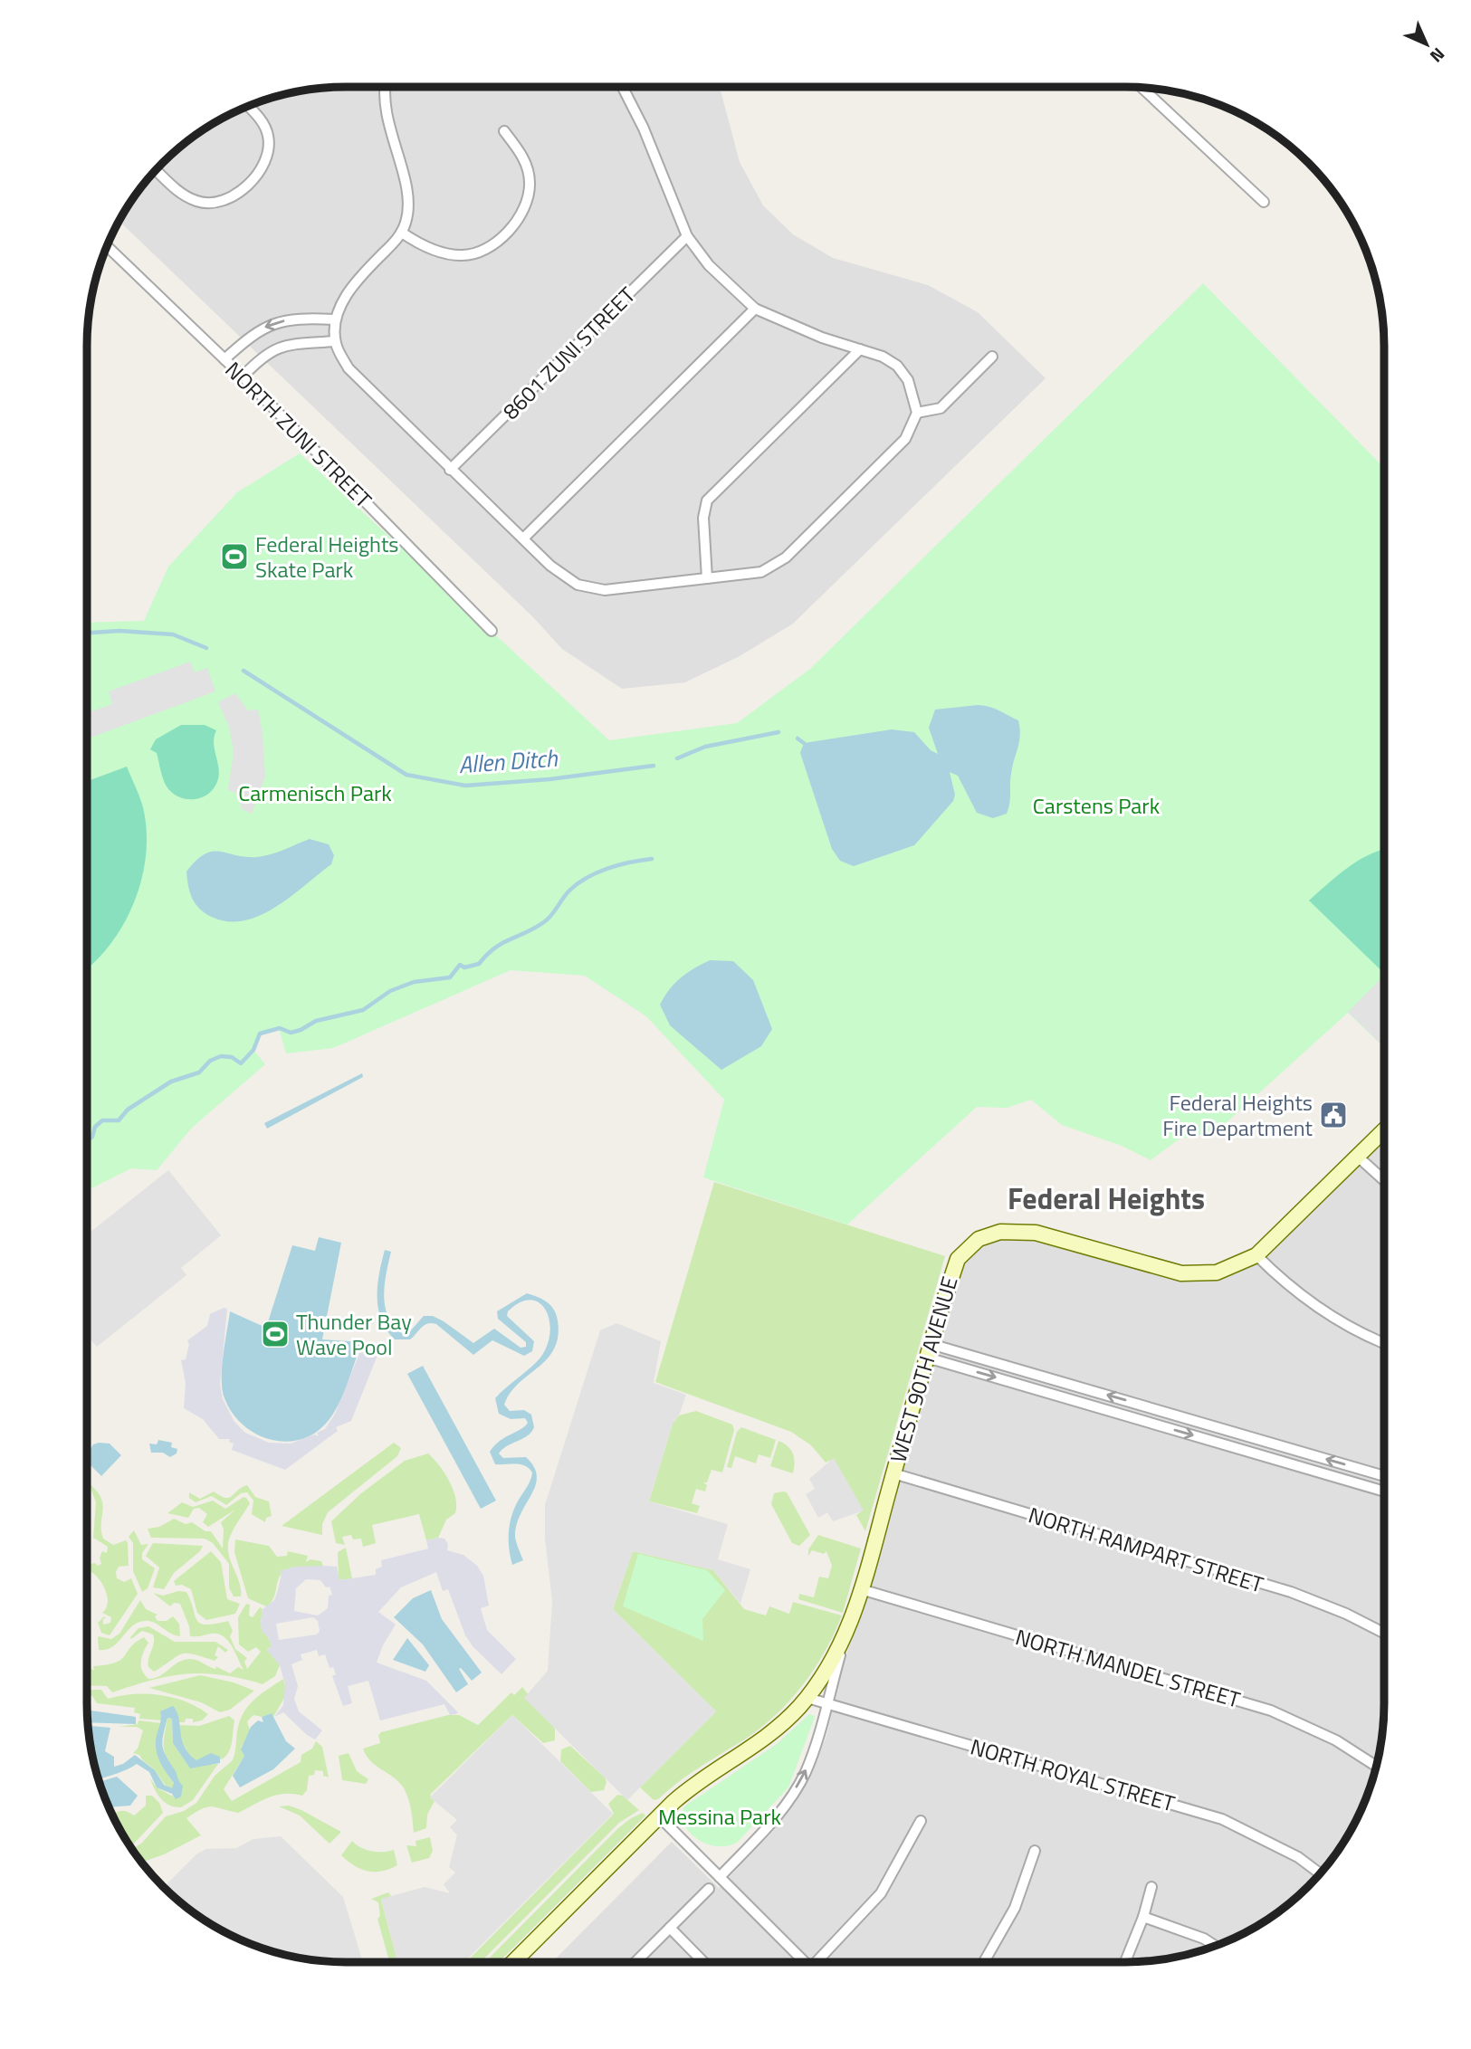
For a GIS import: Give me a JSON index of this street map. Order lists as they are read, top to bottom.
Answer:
{
  "streets": {
    "street": [
      "8601 ZUNI STREET",
      "NORTH ZUNI STREET",
      "WEST 90TH AVENUE",
      "NORTH RAMPART STREET",
      "NORTH MANDEL STREET",
      "NORTH ROYAL STREET"
    ]
  },
  "crossings": [
    ["WEST 90TH AVENUE", "NORTH RAMPART STREET"],
    ["WEST 90TH AVENUE", "NORTH MANDEL STREET"],
    ["WEST 90TH AVENUE", "NORTH ROYAL STREET"]
  ],
  "districts": ["Federal Heights"],
  "water": ["Allen Ditch"],
  "parks": ["Carmenisch Park", "Carstens Park", "Messina Park"],
  "places": {
    "sports": ["Federal Heights Skate Park", "Thunder Bay Wave Pool"],
    "public building": ["Federal Heights Fire Department"]
  },
  "north": "bottom right"
}
